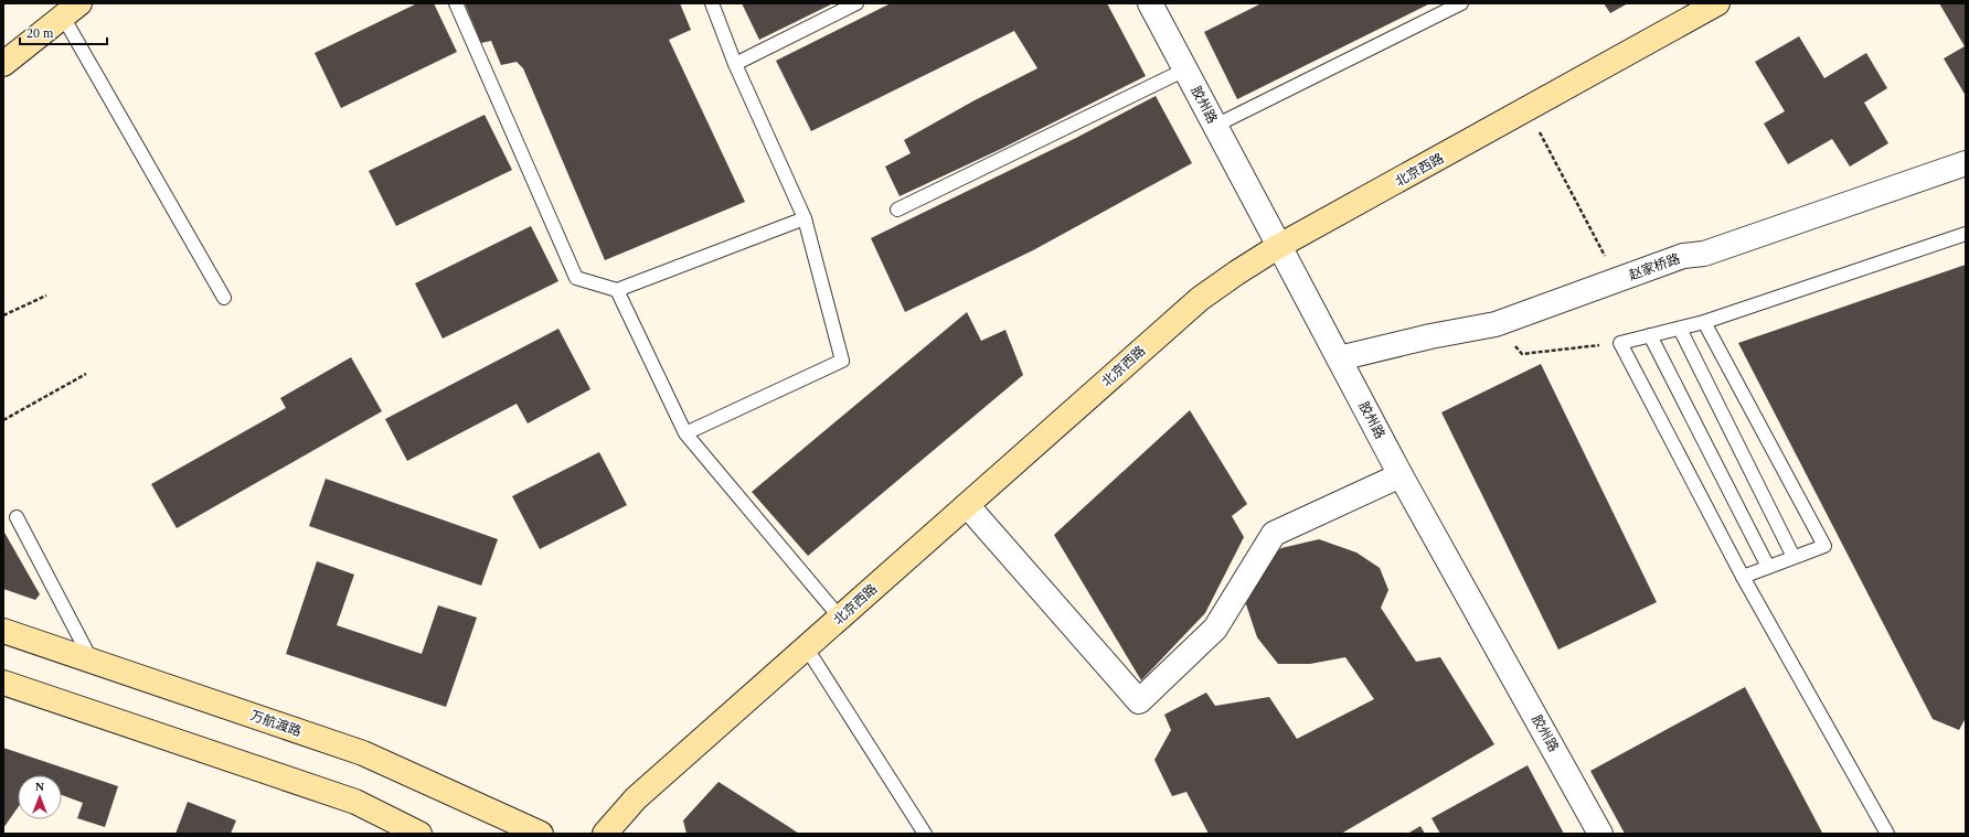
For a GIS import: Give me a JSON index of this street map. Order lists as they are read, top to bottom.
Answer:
{
  "streets": {
    "main road": ["北京西路", "万航渡路"],
    "street": ["胶州路", "赵家桥路"]
  },
  "crossings": [
    ["胶州路", "北京西路"],
    ["胶州路", "赵家桥路"]
  ],
  "scale_bar": "20 m",
  "north": "top"
}
